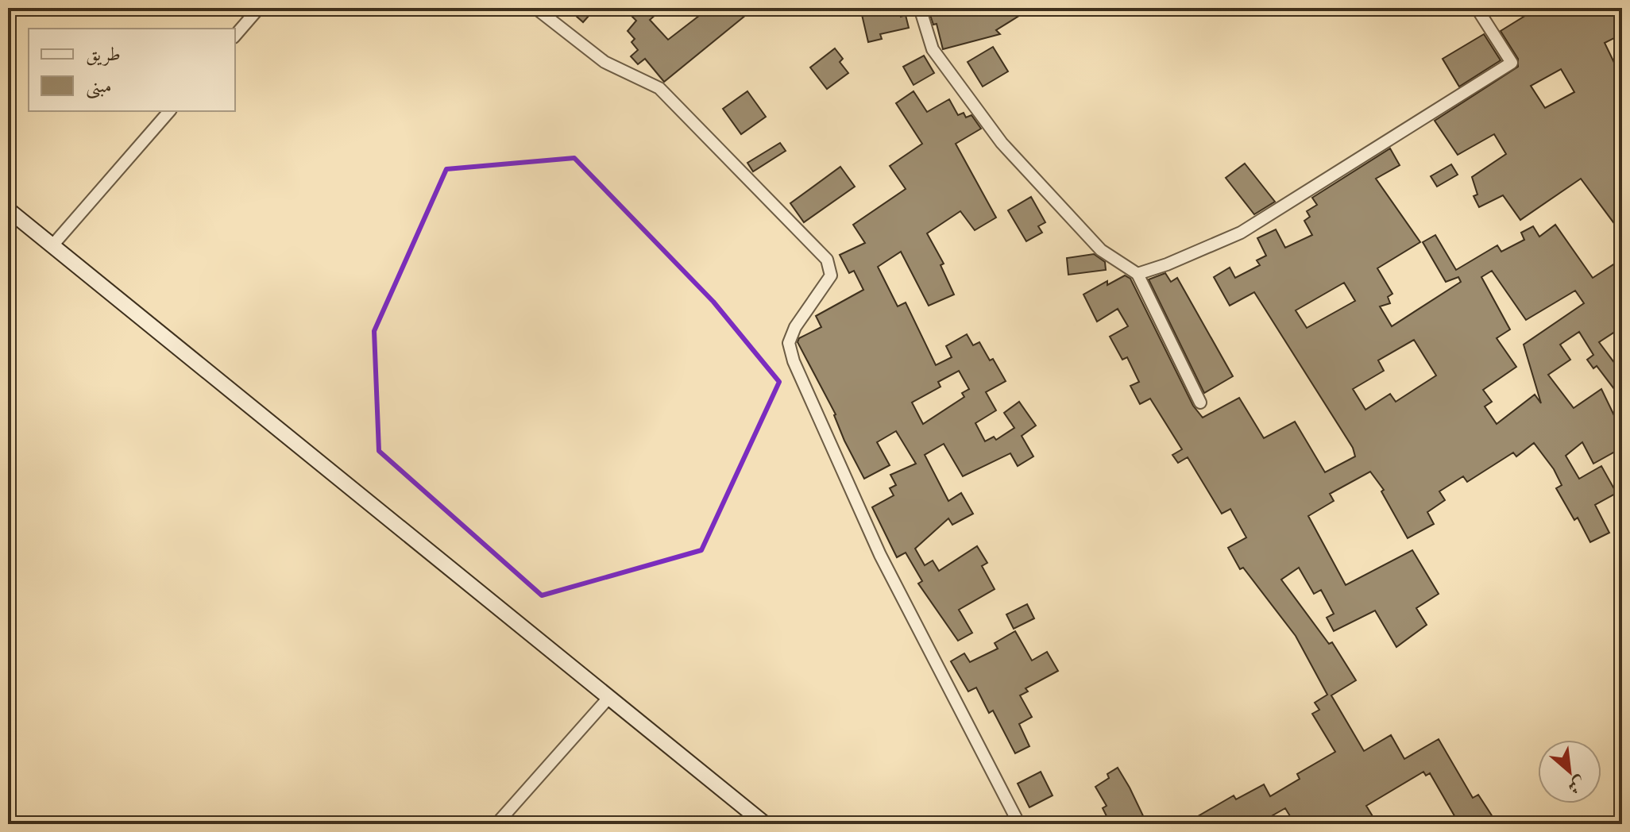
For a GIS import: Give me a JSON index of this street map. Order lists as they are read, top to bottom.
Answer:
{
  "legend": ["طريق", "مبنى"],
  "north": "bottom right"
}
